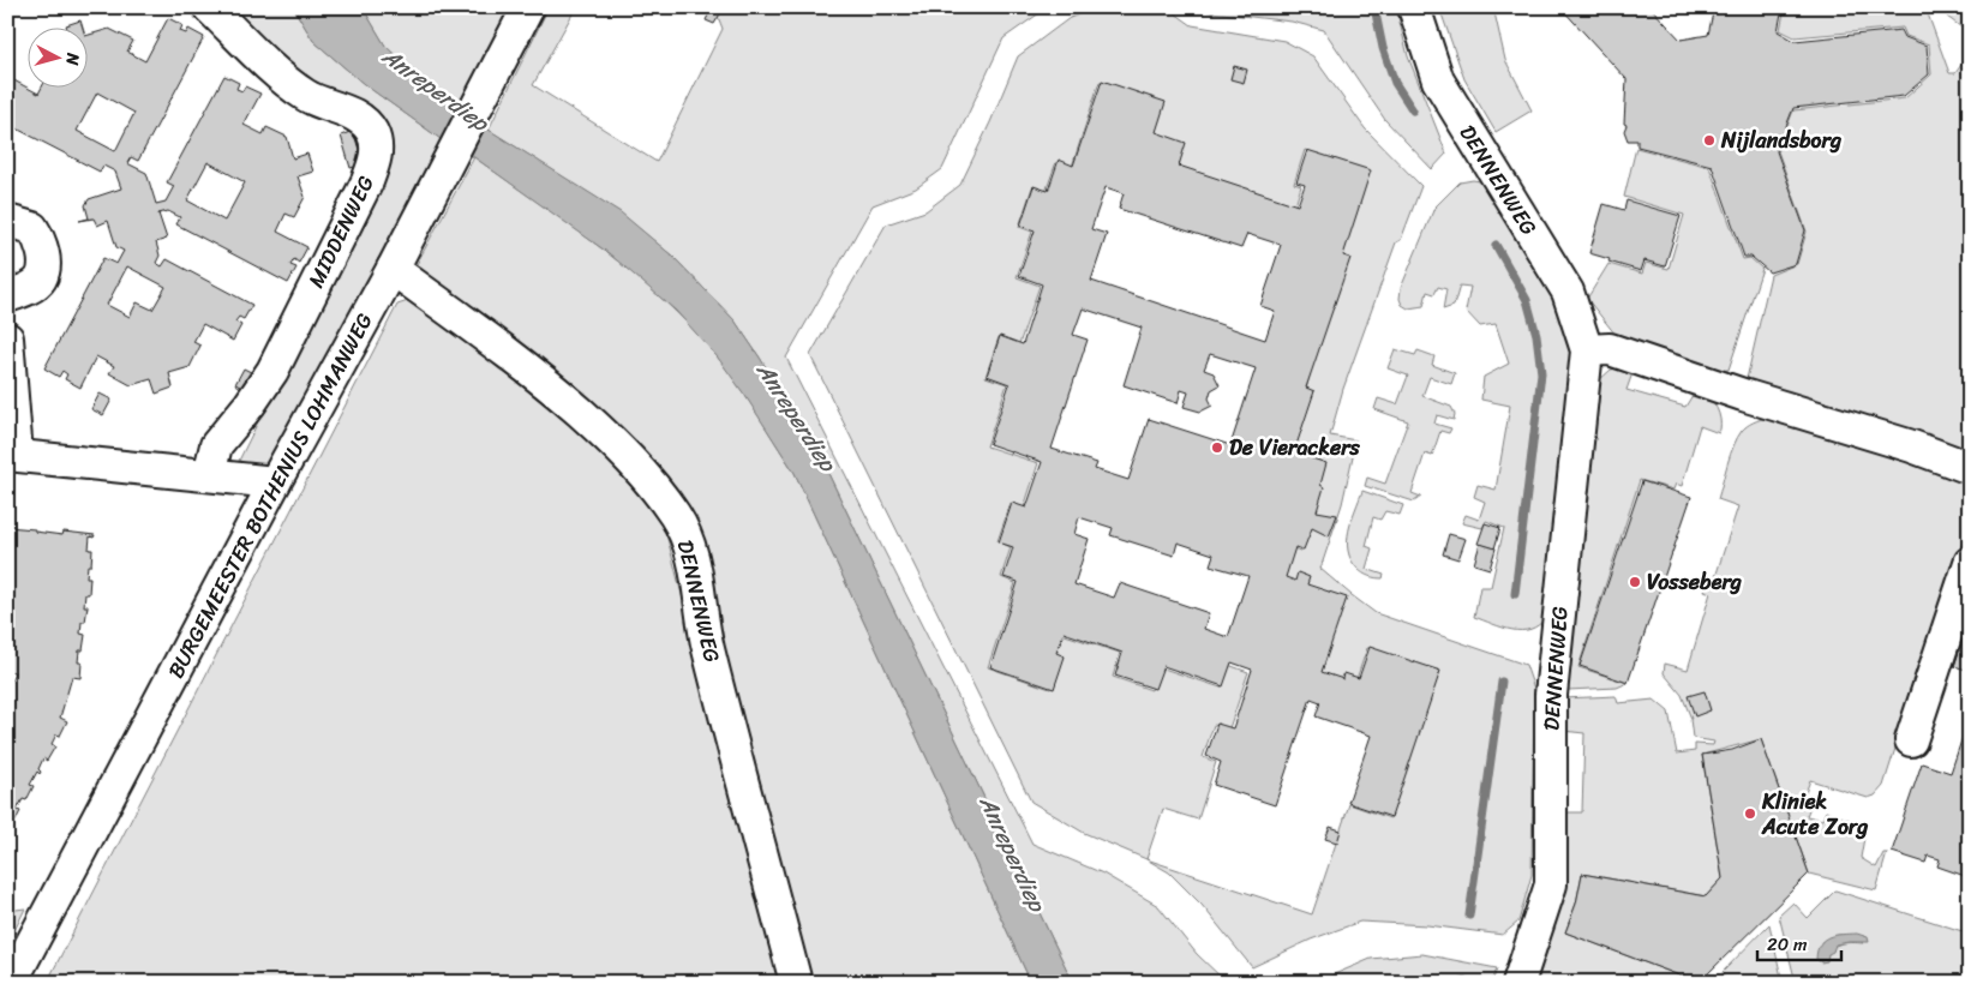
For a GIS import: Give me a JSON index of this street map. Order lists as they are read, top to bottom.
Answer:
{
  "streets": {
    "street": ["DENNENWEG", "MIDDENWEG", "BURGEMEESTER BOTHENIUS LOHMANWEG"]
  },
  "crossings": [
    ["DENNENWEG", "BURGEMEESTER BOTHENIUS LOHMANWEG"]
  ],
  "water": ["Anreperdiep"],
  "places": [
    "Nijlandsborg",
    "De Vierackers",
    "Vosseberg",
    "Kliniek Acute Zorg"
  ],
  "scale_bar": "20 m",
  "north": "right"
}
